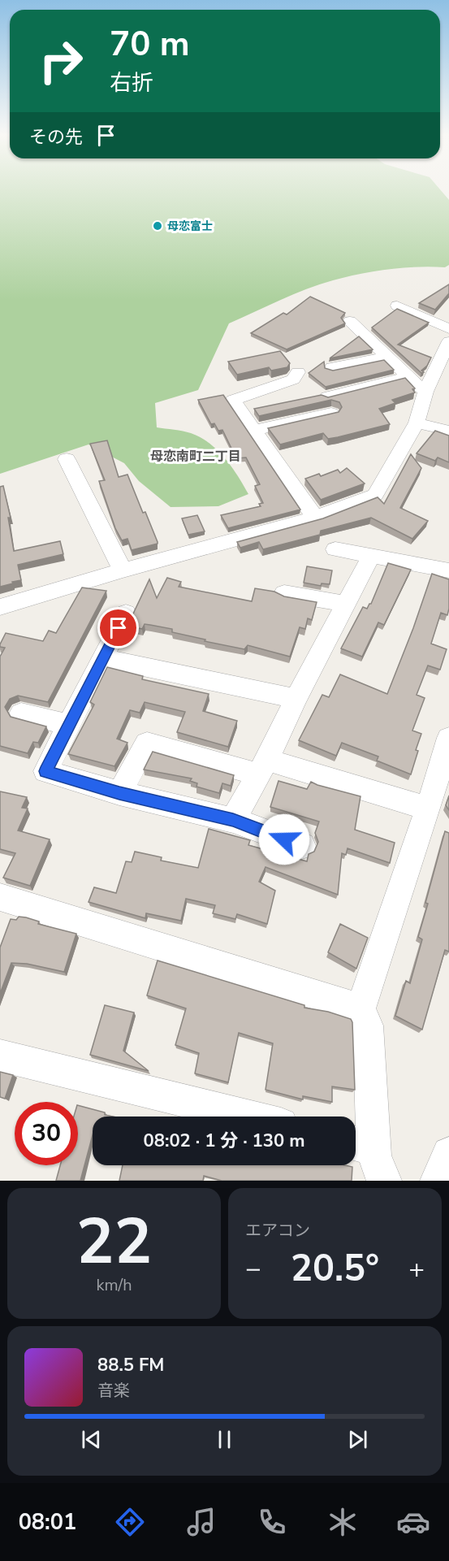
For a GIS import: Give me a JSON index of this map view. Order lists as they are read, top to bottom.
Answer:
{
  "districts": ["母恋南町二丁目"],
  "places": ["母恋富士"],
  "page": {
    "turn": ["70 m", "右折"],
    "then": "その先",
    "limit": "30",
    "trip": "08:02 · 1 分 · 130 m",
    "tile": [
      ["22", "km/h"],
      "エアコン"
    ],
    "heat": ["−", "20.5°", "+"],
    "song": ["88.5 FM", "音楽"],
    "tabs": "08:01"
  }
}
